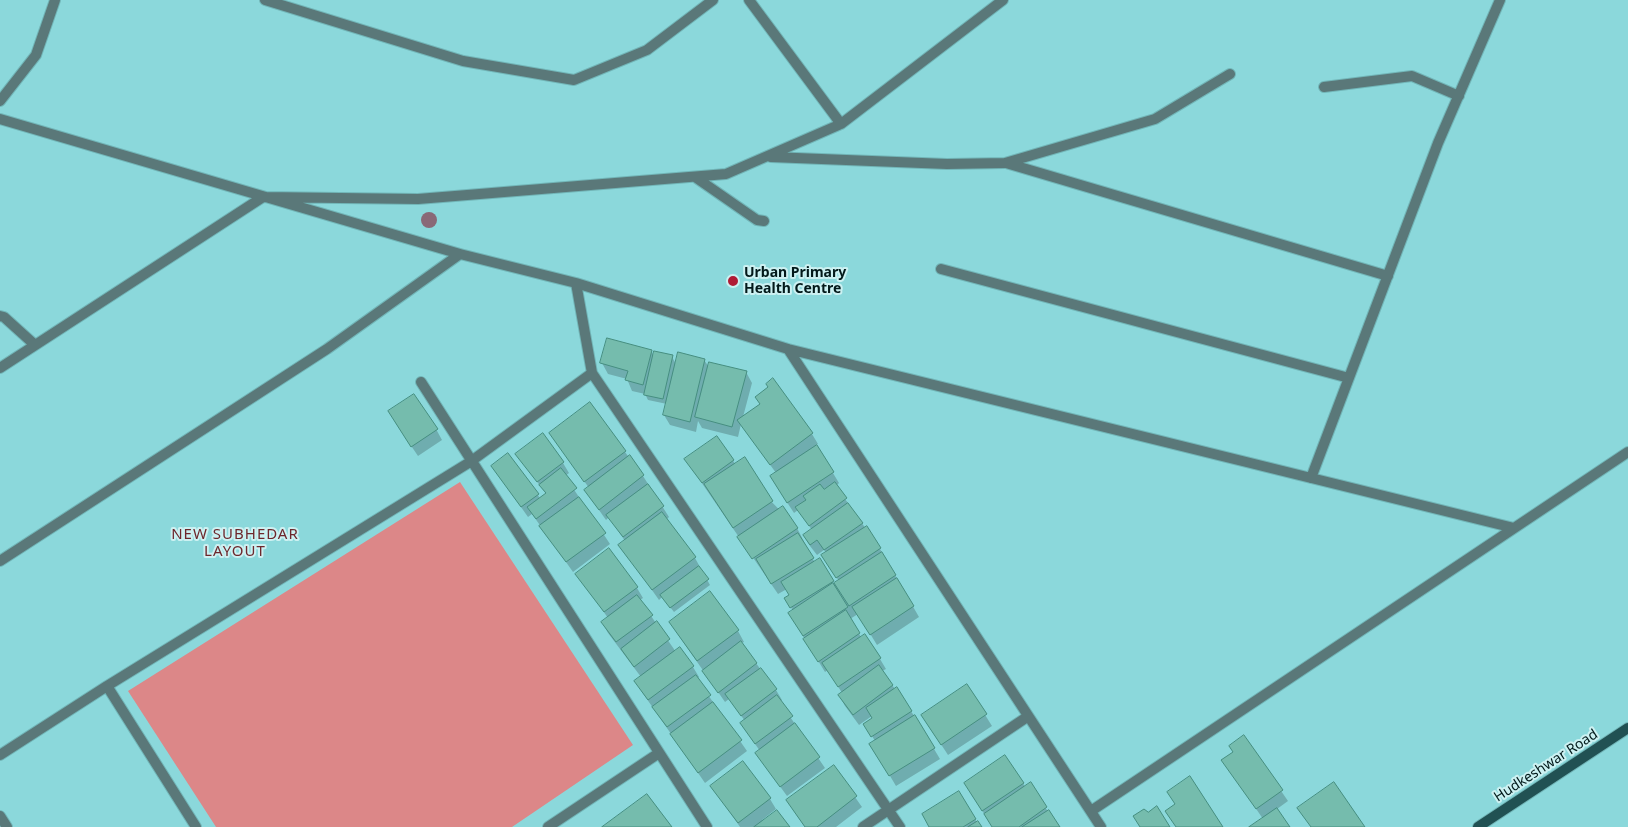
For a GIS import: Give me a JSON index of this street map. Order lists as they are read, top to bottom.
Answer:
{
  "streets": {
    "main road": ["Hudkeshwar Road"]
  },
  "districts": ["NEW SUBHEDAR LAYOUT"],
  "places": ["Urban Primary Health Centre"]
}
